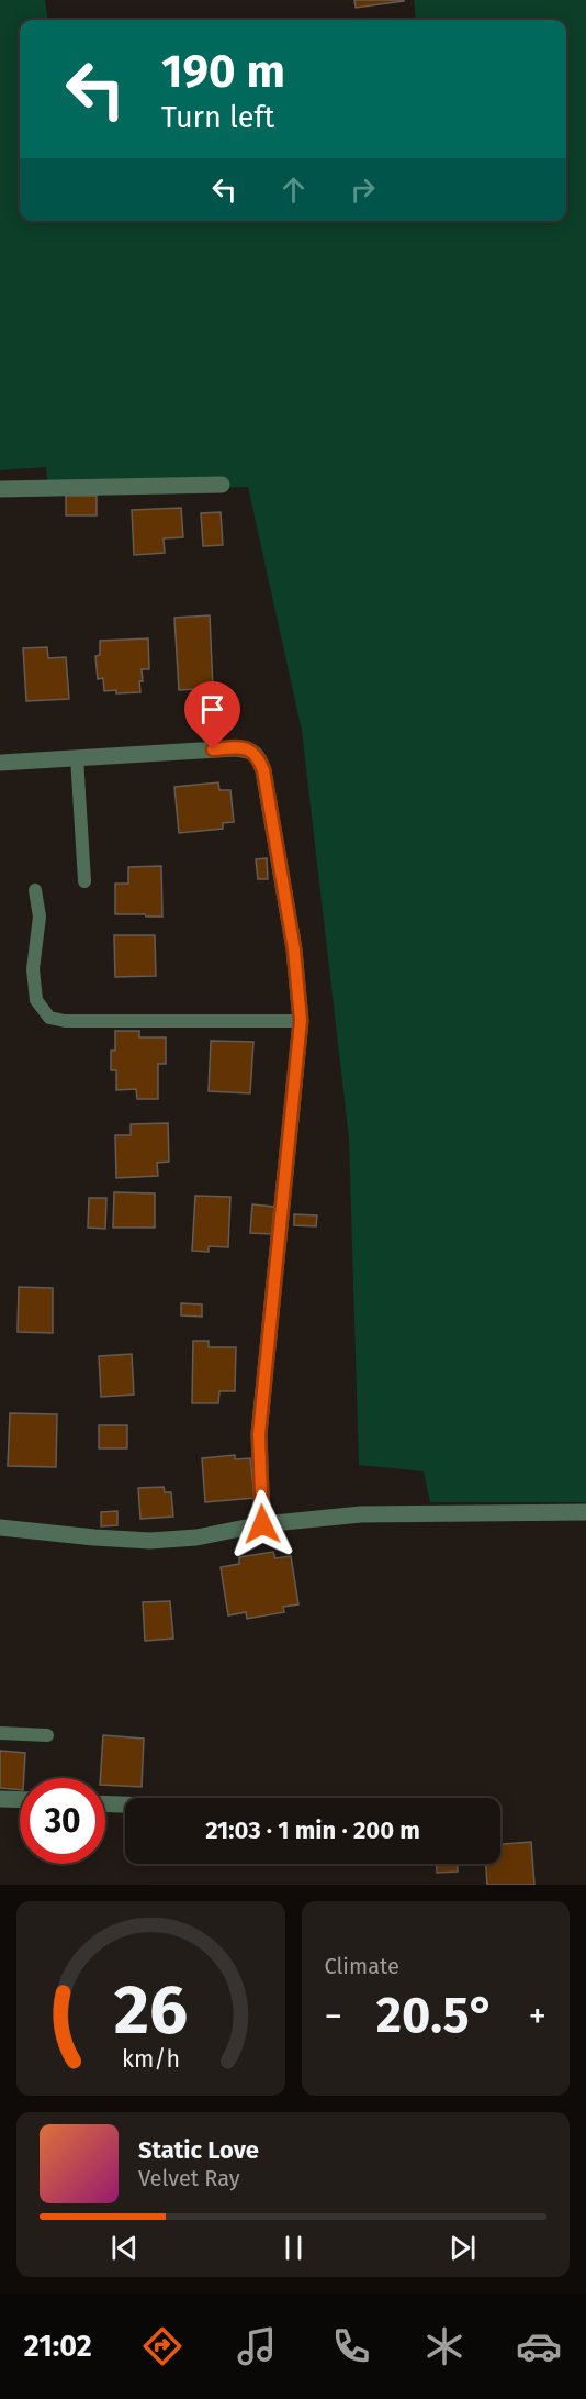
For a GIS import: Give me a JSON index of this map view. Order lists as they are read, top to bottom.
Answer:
{
  "page": {
    "turn": ["190 m", "Turn left"],
    "limit": "30",
    "trip": "21:03 · 1 min · 200 m",
    "tile": "Climate",
    "heat": ["−", "20.5°", "+"],
    "song": ["Static Love", "Velvet Ray"],
    "tabs": "21:02",
    "gauge": ["26", "km/h"]
  }
}
